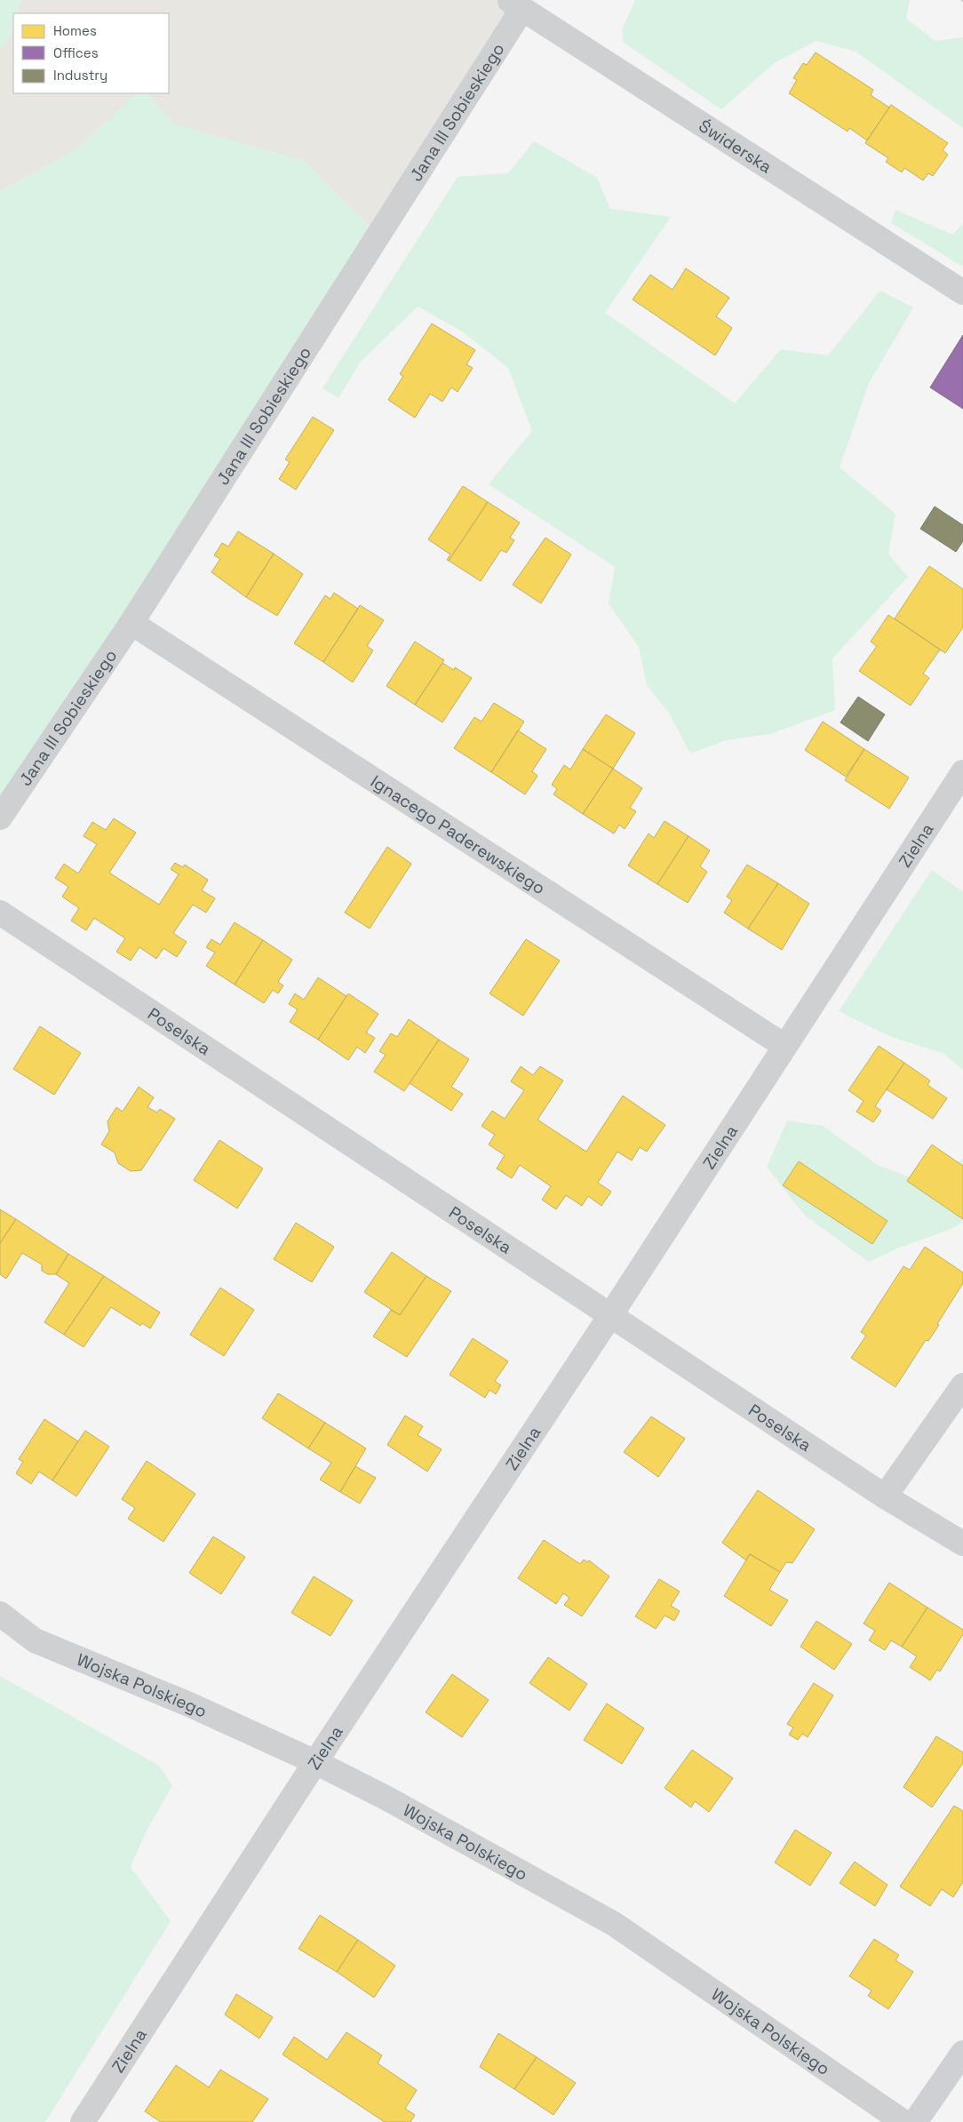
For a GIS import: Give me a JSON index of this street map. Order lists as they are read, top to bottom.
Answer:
{
  "streets": {
    "street": [
      "Jana III Sobieskiego",
      "Świderska",
      "Ignacego Paderewskiego",
      "Zielna",
      "Poselska",
      "Wojska Polskiego"
    ]
  },
  "crossings": [
    ["Jana III Sobieskiego", "Świderska"],
    ["Jana III Sobieskiego", "Ignacego Paderewskiego"],
    ["Ignacego Paderewskiego", "Zielna"],
    ["Zielna", "Poselska"],
    ["Zielna", "Wojska Polskiego"]
  ],
  "legend": ["Homes", "Offices", "Industry"]
}
